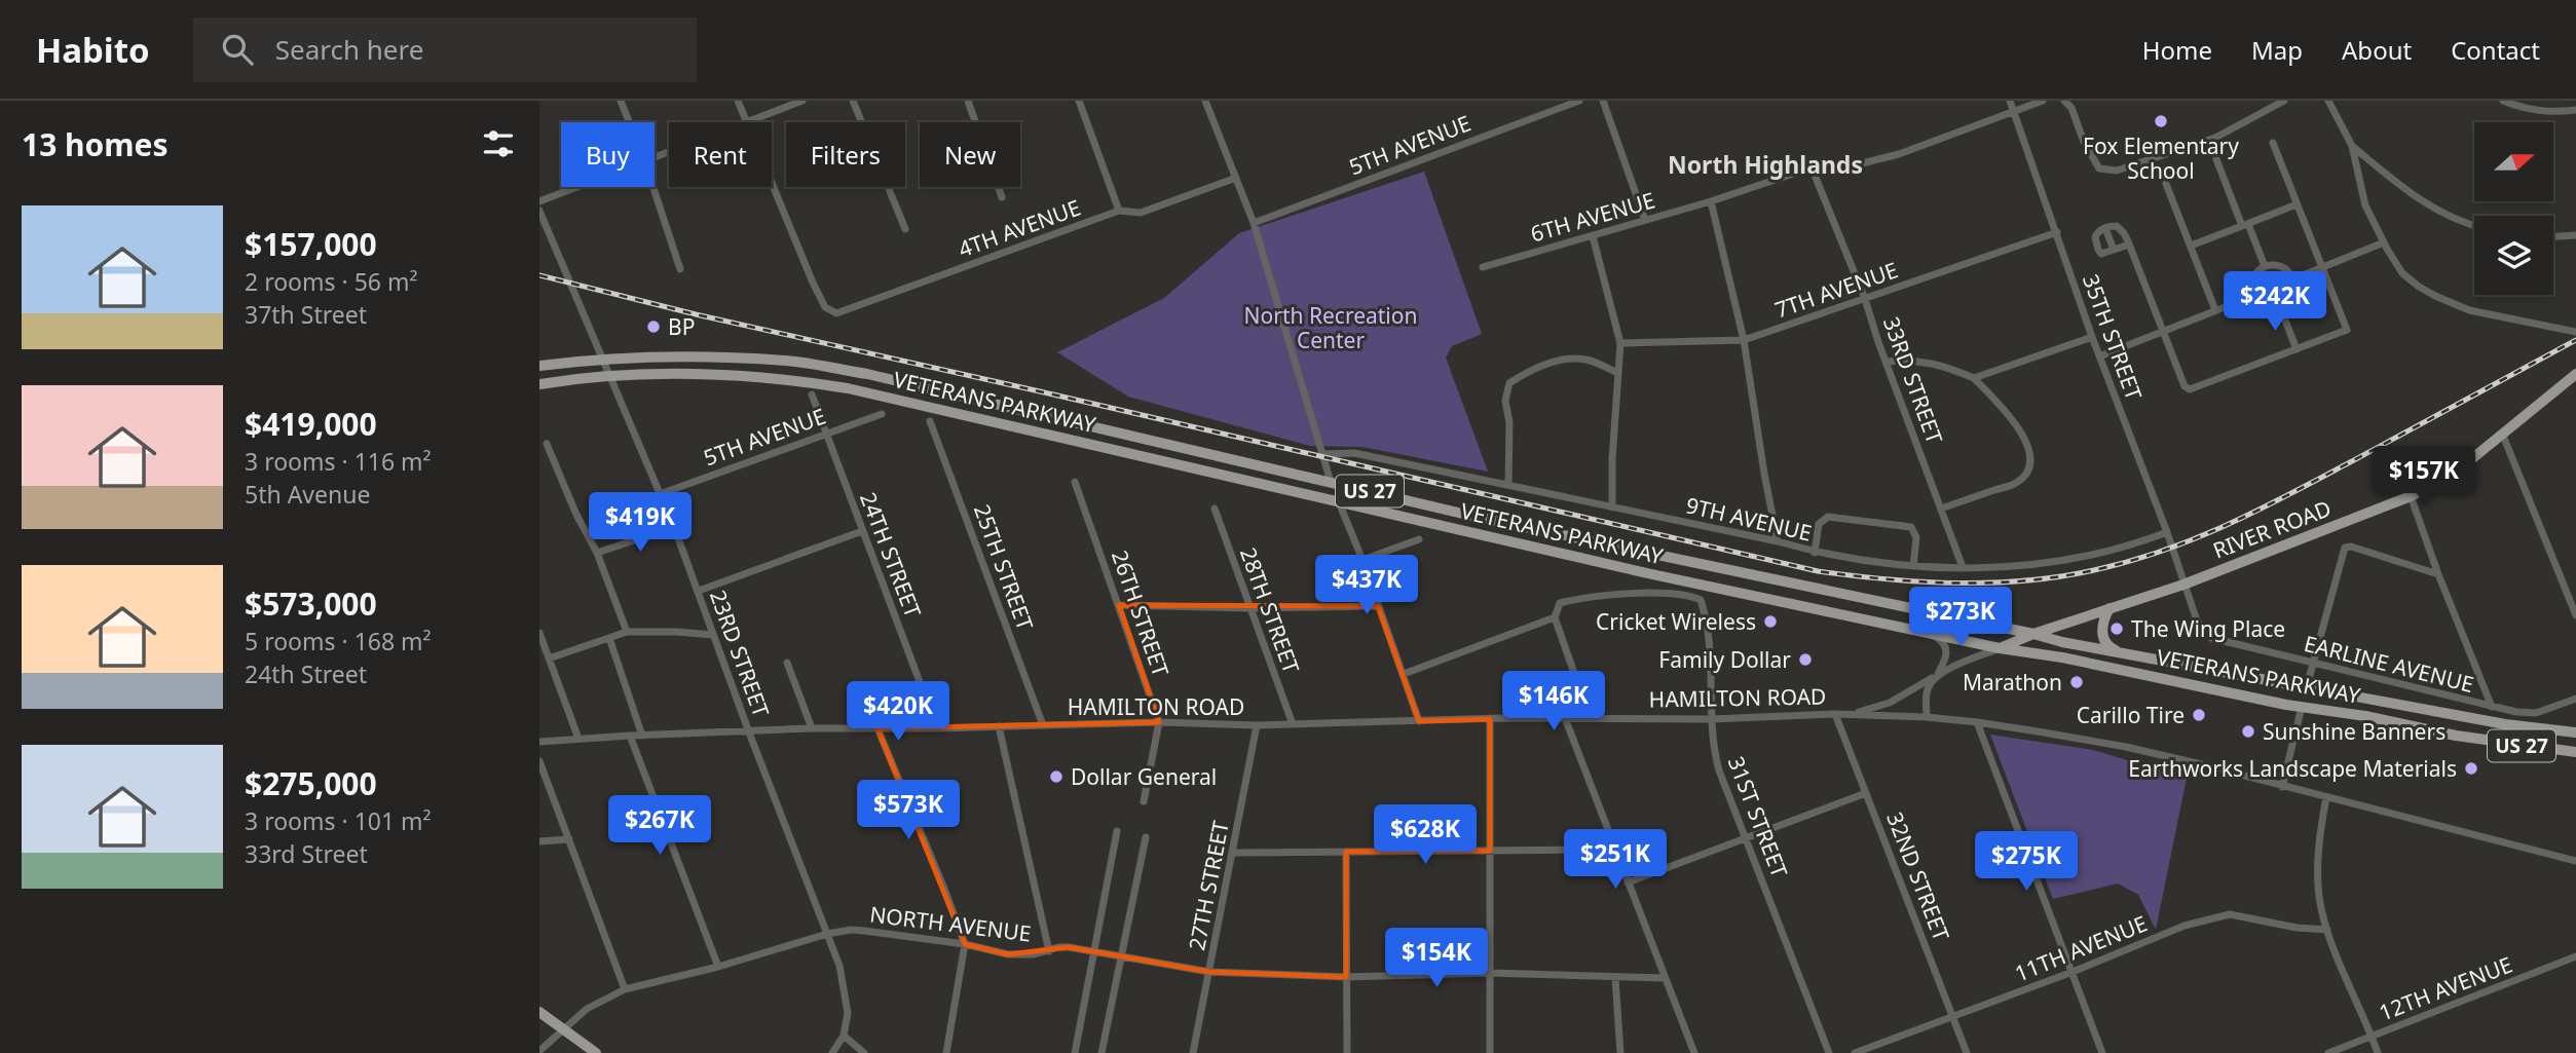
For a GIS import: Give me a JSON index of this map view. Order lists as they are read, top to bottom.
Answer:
{
  "streets": {
    "main road": ["VETERANS PARKWAY", "US 27", "RIVER ROAD"],
    "street": [
      "5TH AVENUE",
      "6TH AVENUE",
      "4TH AVENUE",
      "7TH AVENUE",
      "35TH STREET",
      "33RD STREET",
      "9TH AVENUE",
      "24TH STREET",
      "25TH STREET",
      "28TH STREET",
      "26TH STREET",
      "23RD STREET",
      "EARLINE AVENUE",
      "HAMILTON ROAD",
      "31ST STREET",
      "32ND STREET",
      "27TH STREET",
      "NORTH AVENUE",
      "11TH AVENUE",
      "12TH AVENUE"
    ]
  },
  "crossings": [
    ["5TH AVENUE", "24TH STREET"],
    ["5TH AVENUE", "23RD STREET"],
    ["6TH AVENUE", "35TH STREET"],
    ["6TH AVENUE", "33RD STREET"],
    ["7TH AVENUE", "35TH STREET"],
    ["7TH AVENUE", "33RD STREET"],
    ["35TH STREET", "9TH AVENUE"],
    ["35TH STREET", "RIVER ROAD"],
    ["35TH STREET", "EARLINE AVENUE"],
    ["33RD STREET", "9TH AVENUE"],
    ["VETERANS PARKWAY", "RIVER ROAD"],
    ["VETERANS PARKWAY", "23RD STREET"],
    ["RIVER ROAD", "EARLINE AVENUE"],
    ["24TH STREET", "HAMILTON ROAD"],
    ["25TH STREET", "HAMILTON ROAD"],
    ["28TH STREET", "HAMILTON ROAD"],
    ["26TH STREET", "HAMILTON ROAD"],
    ["23RD STREET", "HAMILTON ROAD"],
    ["23RD STREET", "NORTH AVENUE"],
    ["HAMILTON ROAD", "31ST STREET"],
    ["HAMILTON ROAD", "32ND STREET"],
    ["HAMILTON ROAD", "27TH STREET"],
    ["32ND STREET", "11TH AVENUE"],
    ["27TH STREET", "NORTH AVENUE"]
  ],
  "districts": ["North Highlands"],
  "parks": ["North Recreation Center"],
  "places": [
    "Fox Elementary School",
    "BP",
    "Cricket Wireless",
    "The Wing Place",
    "Family Dollar",
    "Marathon",
    "Carillo Tire",
    "Sunshine Banners",
    "Earthworks Landscape Materials",
    "Dollar General"
  ],
  "north": "right",
  "page": {
    "header": "Habito",
    "search": "Search here",
    "nav": [
      "Home",
      "Map",
      "About",
      "Contact"
    ],
    "heading": "13 homes",
    "chip": [
      "Buy",
      "Rent",
      "Filters",
      "New"
    ],
    "list": [
      {
        "name": "$157,000",
        "note": "2 rooms · 56 m² · 37th Street"
      },
      {
        "name": "$419,000",
        "note": "3 rooms · 116 m² · 5th Avenue"
      },
      {
        "name": "$573,000",
        "note": "5 rooms · 168 m² · 24th Street"
      },
      {
        "name": "$275,000",
        "note": "3 rooms · 101 m² · 33rd Street"
      }
    ],
    "price": [
      "$242K",
      "$157K",
      "$419K",
      "$437K",
      "$273K",
      "$146K",
      "$420K",
      "$573K",
      "$267K",
      "$628K",
      "$251K",
      "$275K",
      "$154K"
    ]
  }
}
